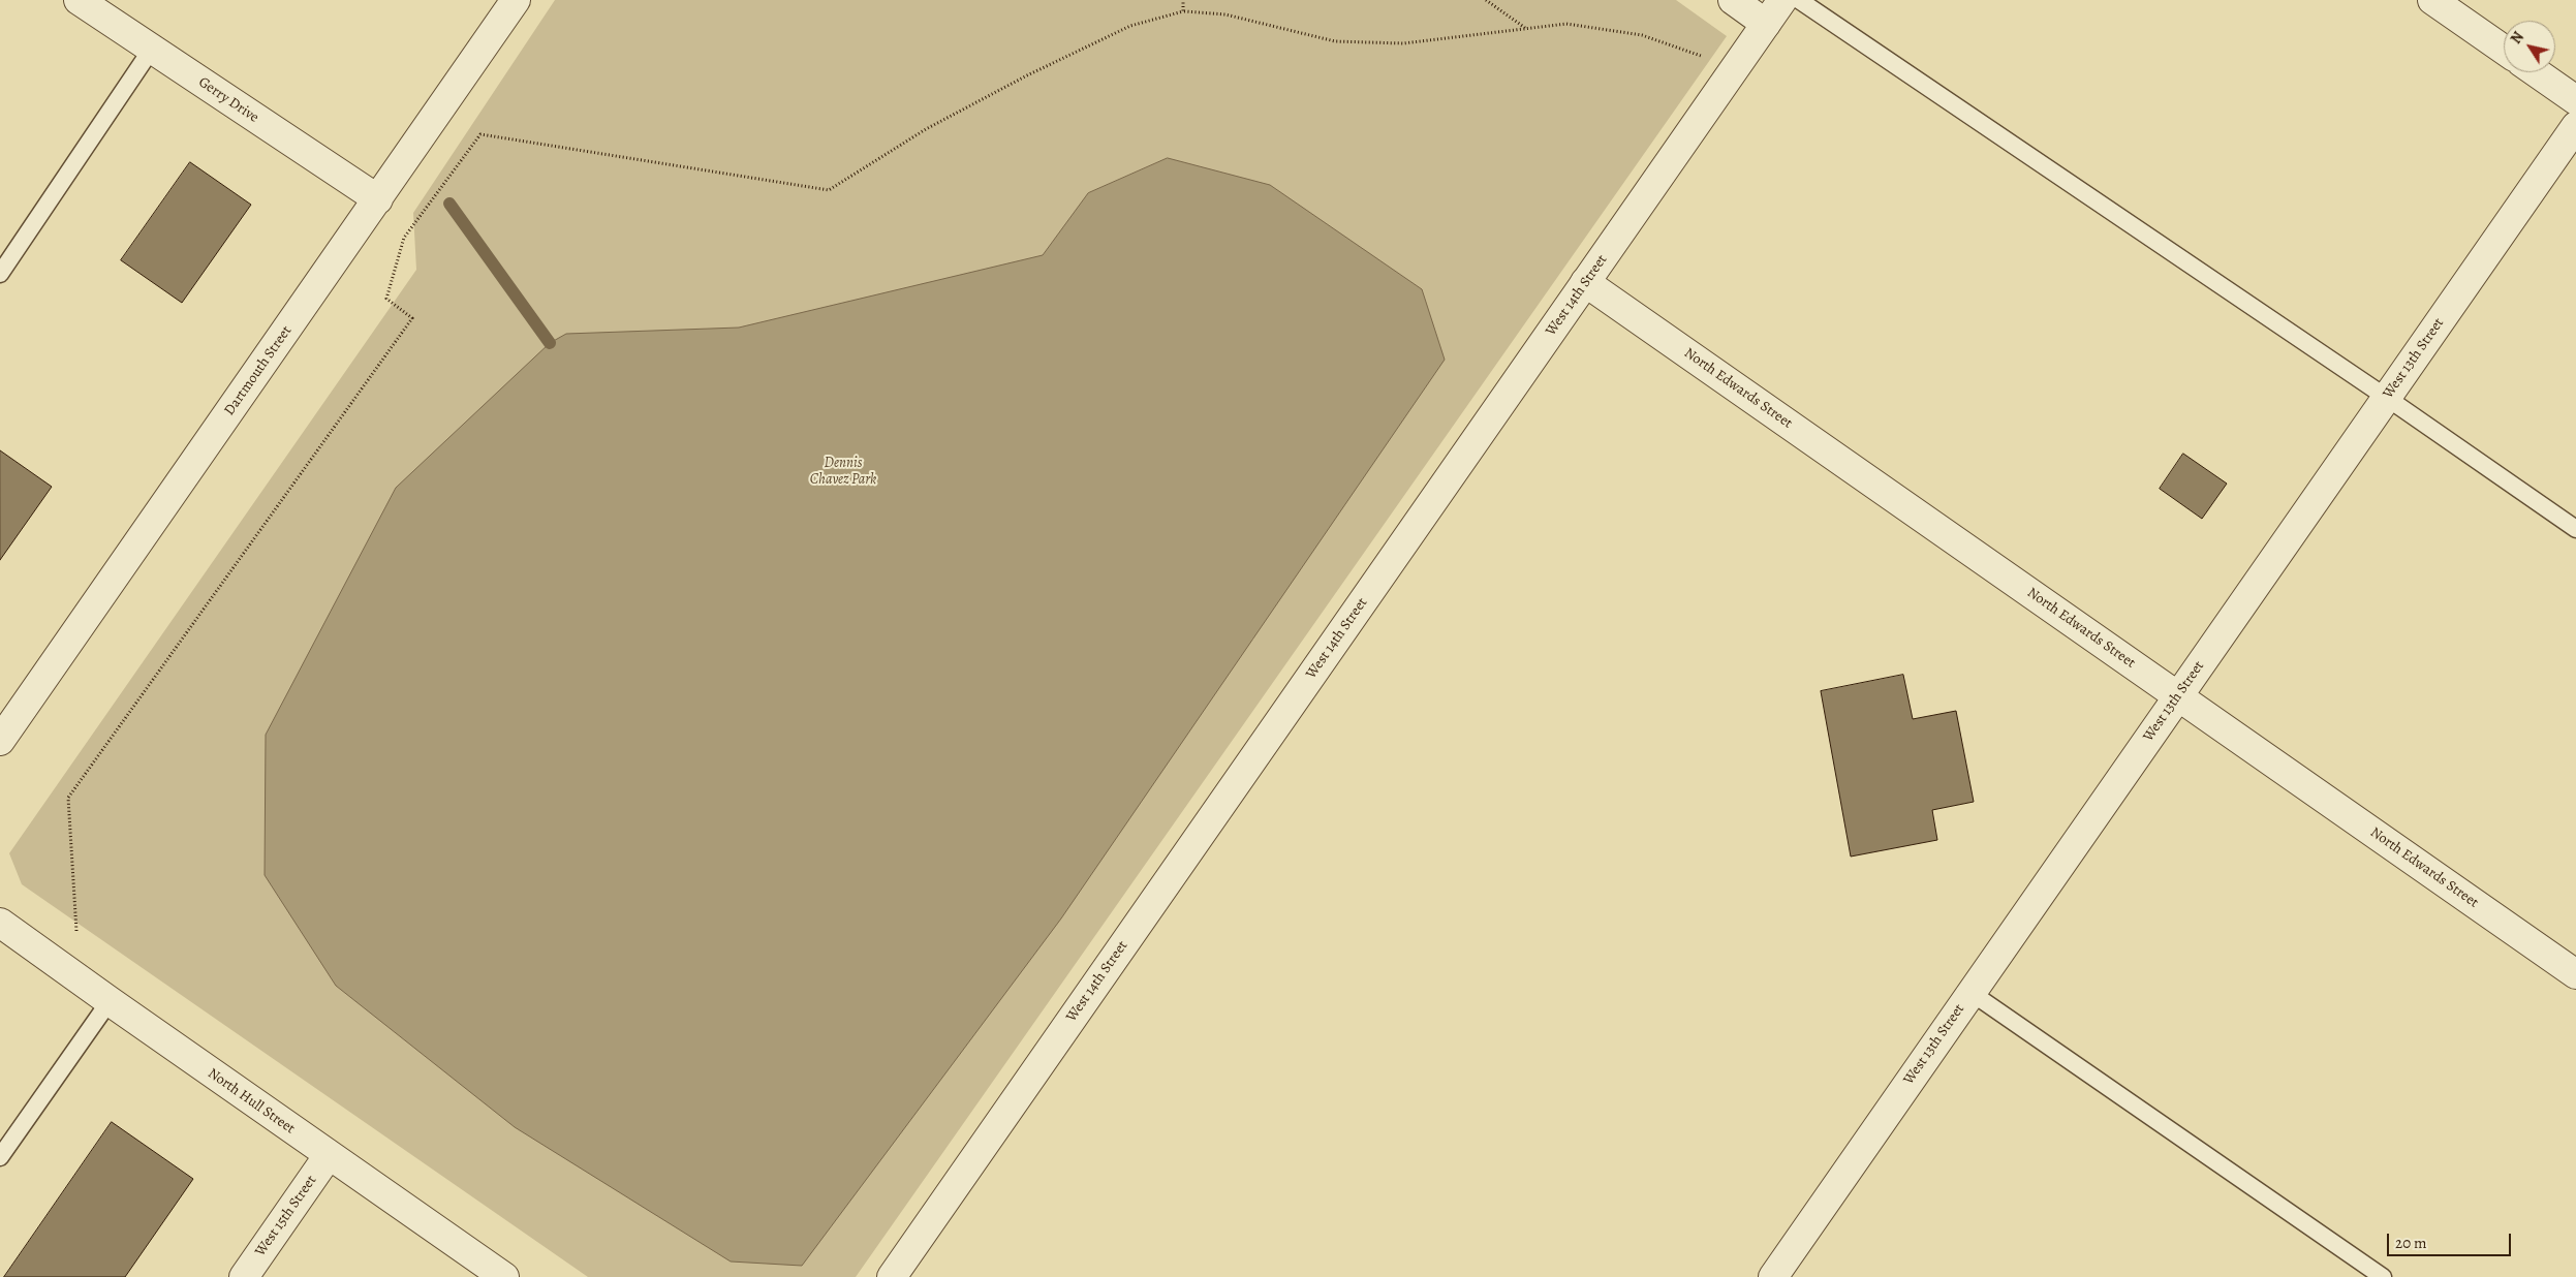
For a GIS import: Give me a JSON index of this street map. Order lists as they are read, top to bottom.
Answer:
{
  "streets": {
    "street": [
      "Gerry Drive",
      "West 14th Street",
      "West 13th Street",
      "Dartmouth Street",
      "North Edwards Street",
      "North Hull Street",
      "West 15th Street"
    ]
  },
  "crossings": [
    ["Gerry Drive", "Dartmouth Street"],
    ["West 14th Street", "North Edwards Street"],
    ["West 13th Street", "North Edwards Street"],
    ["North Hull Street", "West 15th Street"]
  ],
  "parks": ["Dennis Chavez Park"],
  "scale_bar": "20 m",
  "north": "top left"
}
